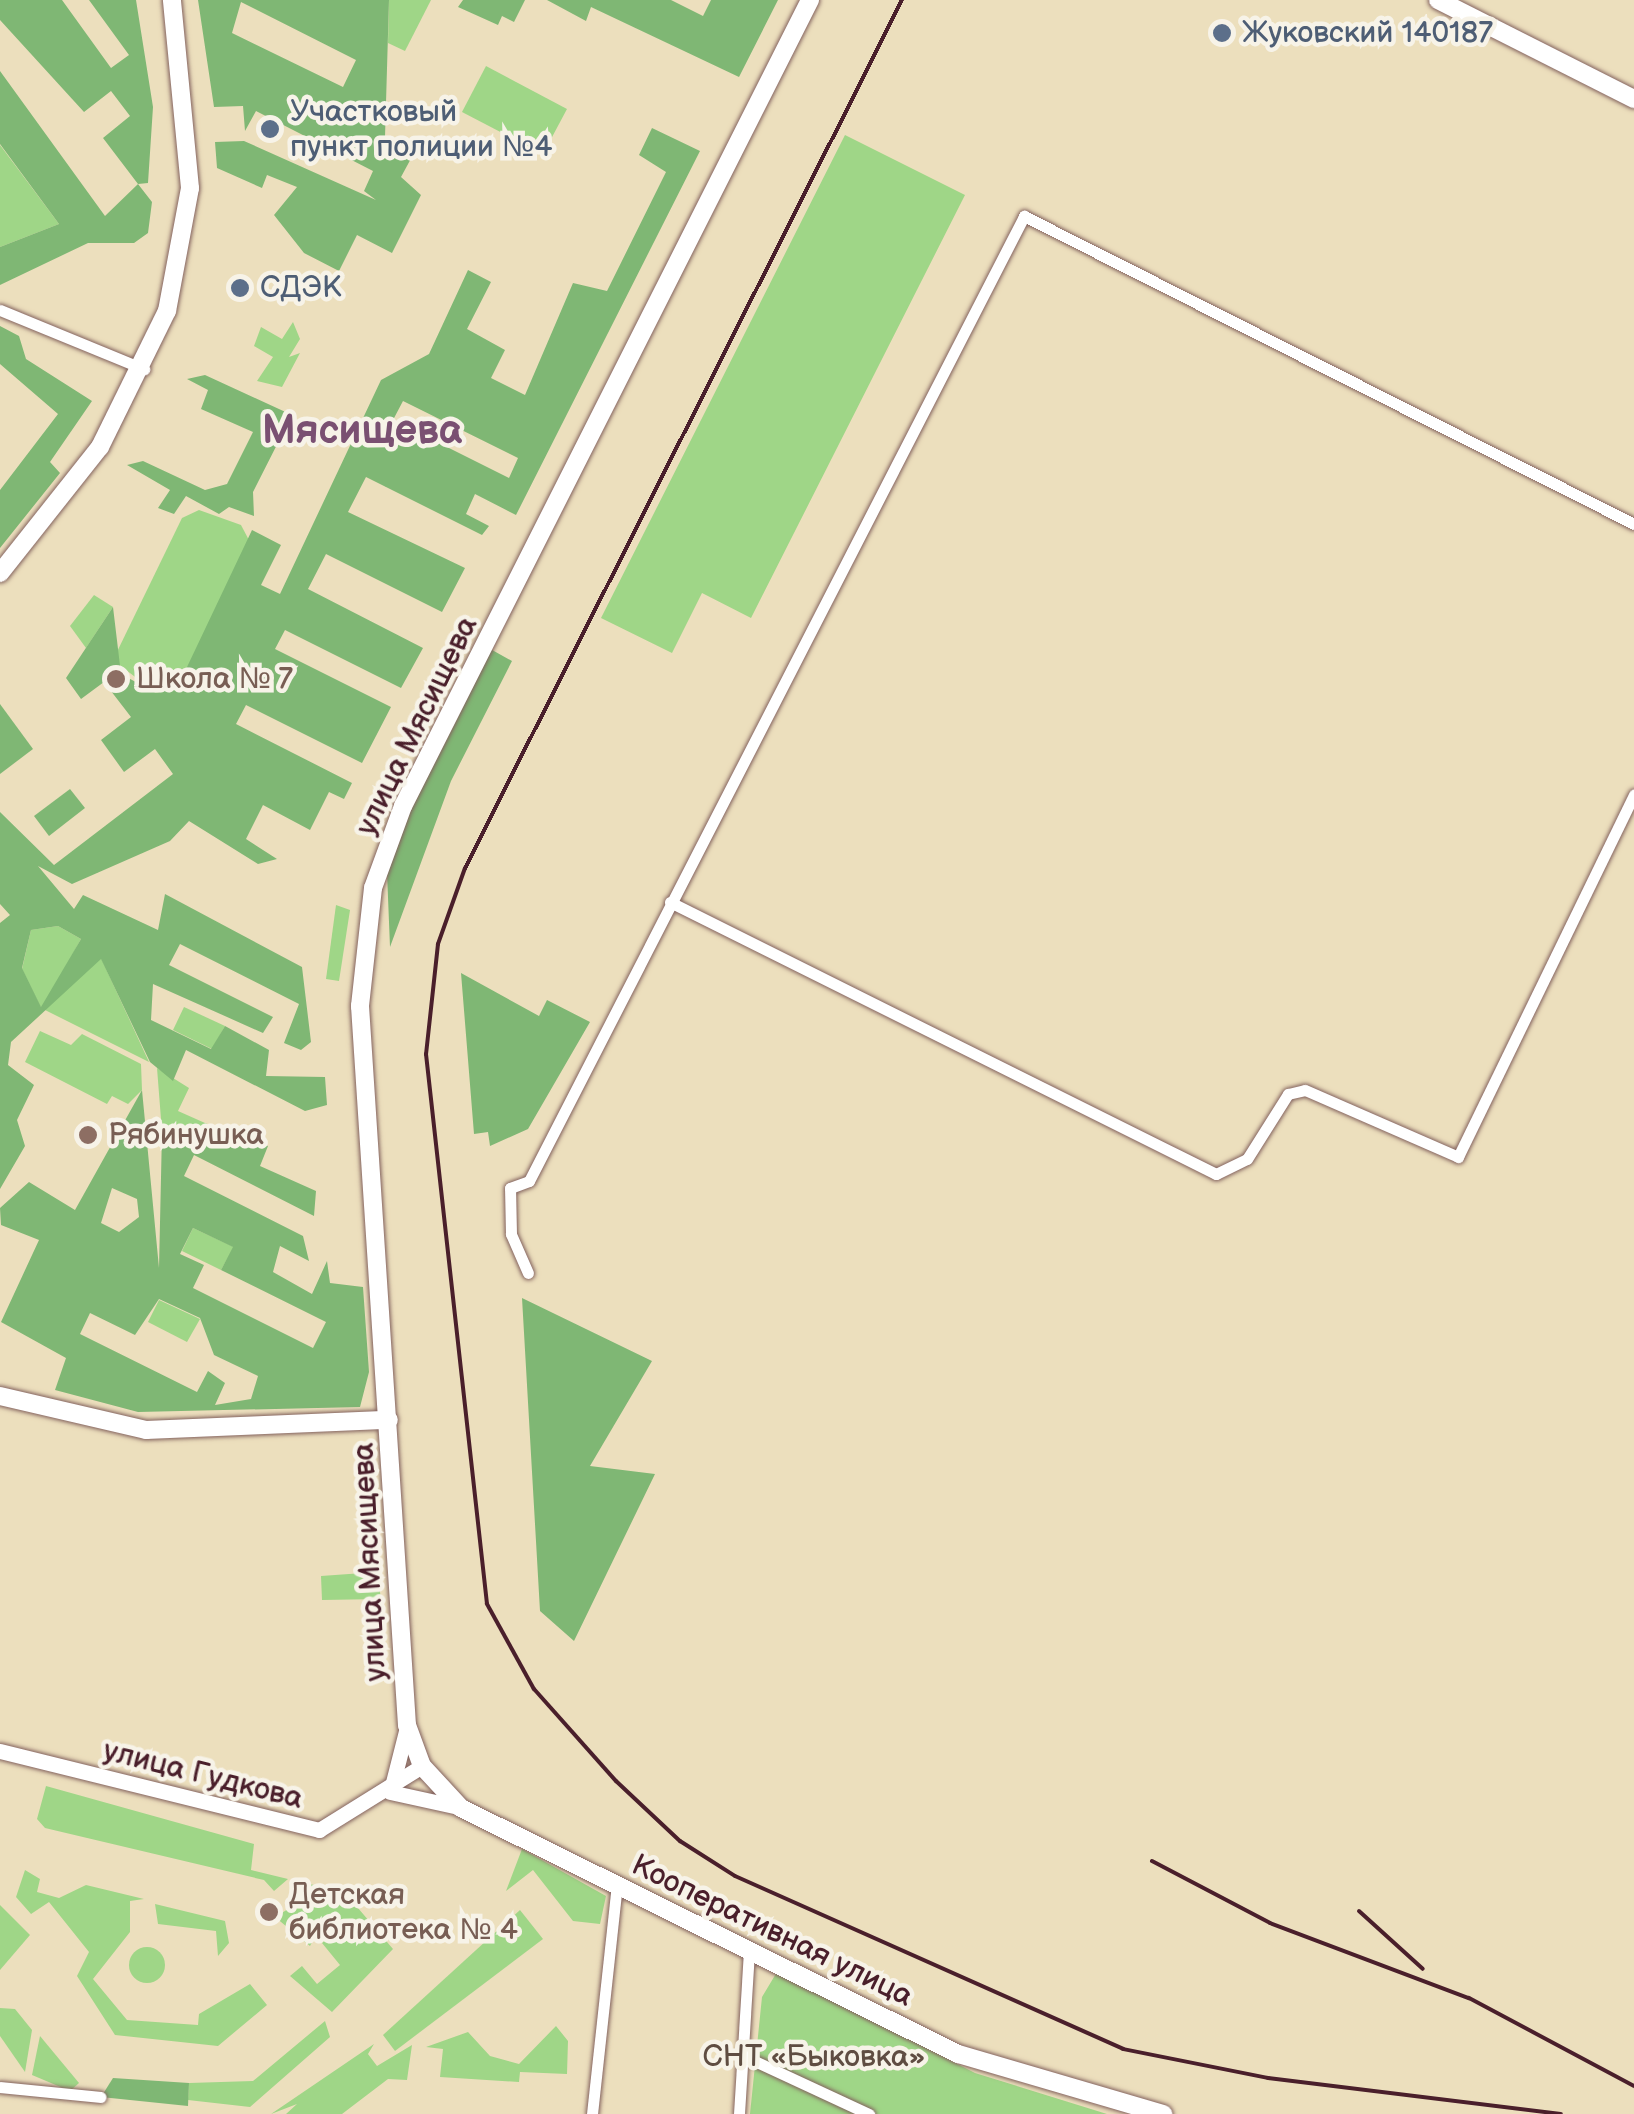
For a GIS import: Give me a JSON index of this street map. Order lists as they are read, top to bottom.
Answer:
{
  "streets": {
    "main road": ["улица Мясищева", "Кооперативная улица"],
    "street": ["улица Гудкова"]
  },
  "crossings": [
    ["улица Мясищева", "Кооперативная улица"],
    ["улица Гудкова", "Кооперативная улица"]
  ],
  "districts": ["Мясищева"],
  "parks": ["СНТ «Быковка»"],
  "places": [
    "Жуковский 140187",
    "Участковый пункт полиции №4",
    "СДЭК",
    "Школа № 7",
    "Рябинушка",
    "Детская библиотека № 4"
  ]
}
